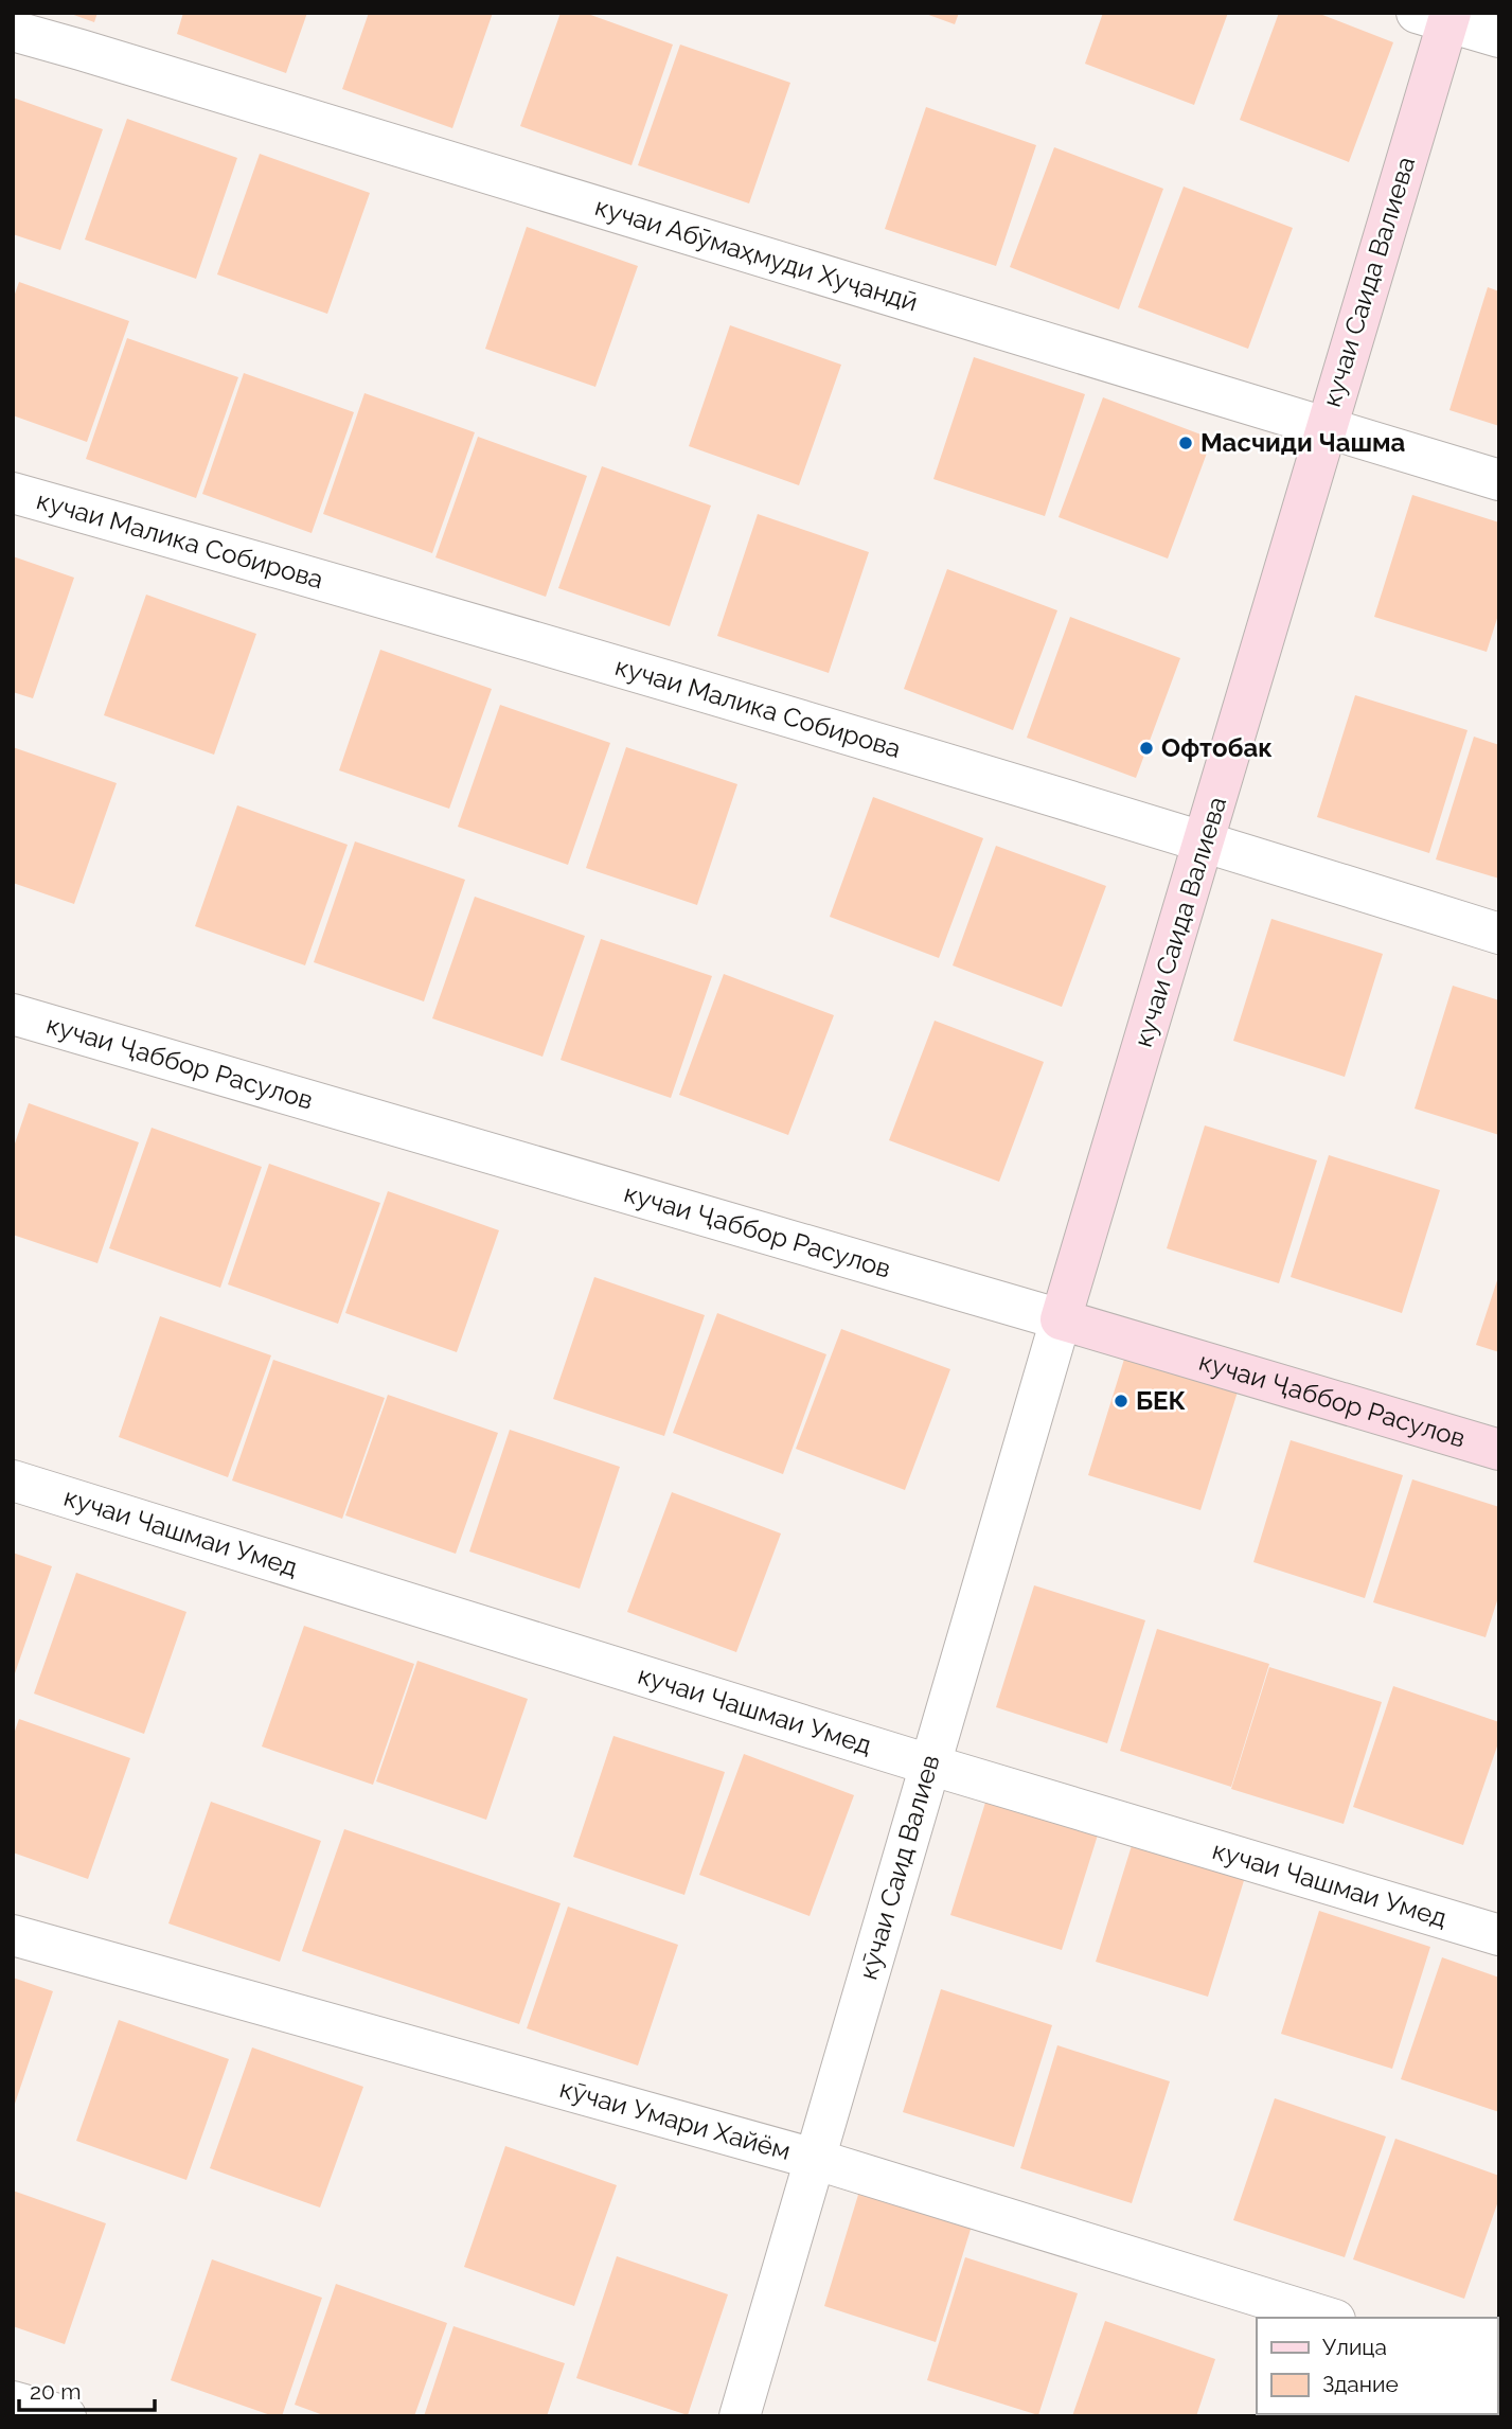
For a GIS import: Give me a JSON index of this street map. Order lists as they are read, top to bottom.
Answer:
{
  "streets": {
    "street": [
      "кучаи Абӯмаҳмуди Хуҷандӣ",
      "кучаи Саида Валиева",
      "кучаи Малика Собирова",
      "кучаи Ҷаббор Расулов",
      "кучаи Чашмаи Умед",
      "кӯчаи Саид Валиев",
      "кӯчаи Умари Хайём"
    ]
  },
  "crossings": [
    ["кучаи Абӯмаҳмуди Хуҷандӣ", "кучаи Саида Валиева"],
    ["кучаи Саида Валиева", "кучаи Малика Собирова"],
    ["кучаи Саида Валиева", "кучаи Ҷаббор Расулов"],
    ["кучаи Саида Валиева", "кӯчаи Саид Валиев"],
    ["кучаи Ҷаббор Расулов", "кӯчаи Саид Валиев"],
    ["кучаи Чашмаи Умед", "кӯчаи Саид Валиев"],
    ["кӯчаи Саид Валиев", "кӯчаи Умари Хайём"]
  ],
  "places": ["Масчиди Чашма", "Офтобак", "БЕК"],
  "legend": ["Улица", "Здание"],
  "scale_bar": "20 m"
}
